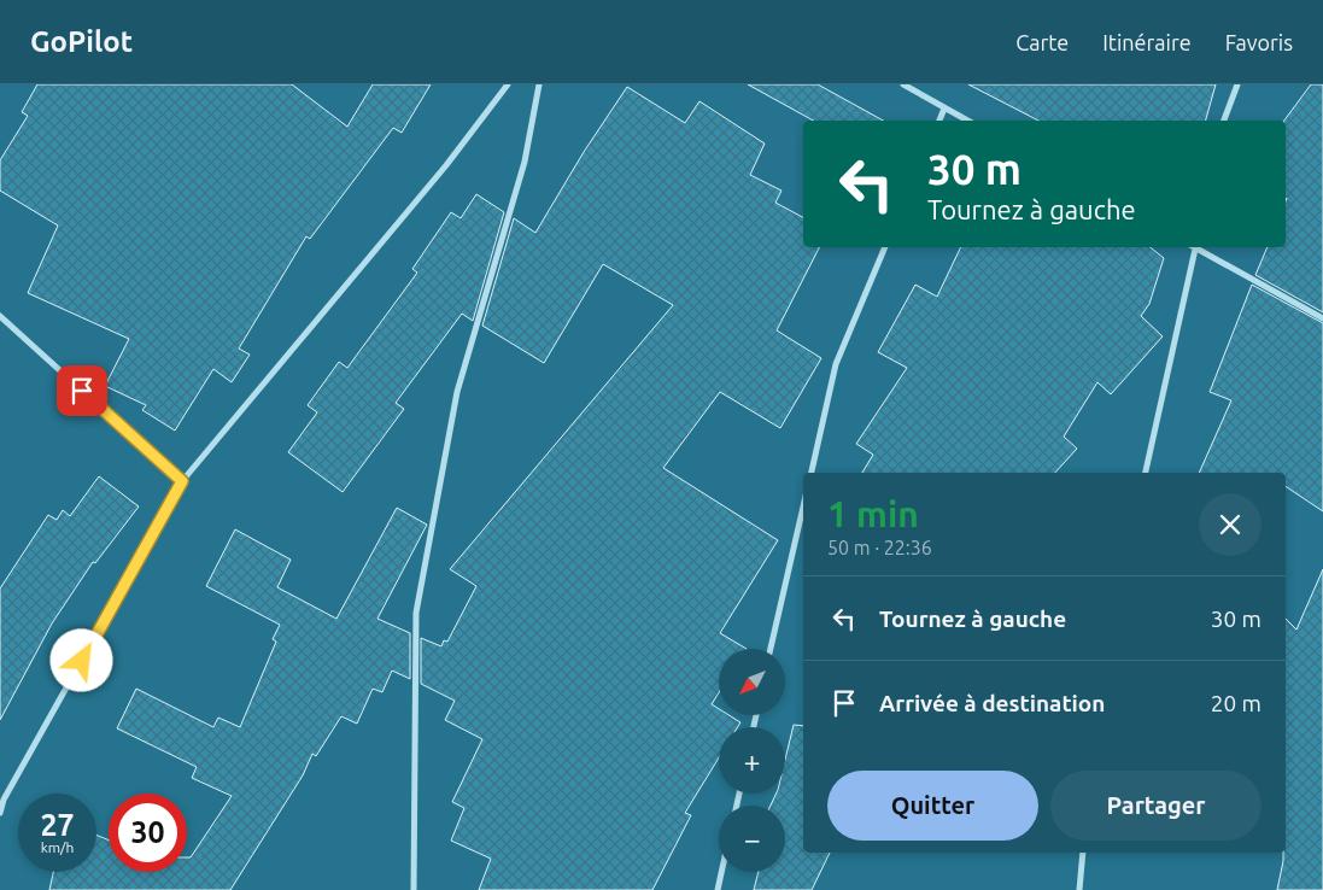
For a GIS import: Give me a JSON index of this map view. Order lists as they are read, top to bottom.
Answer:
{
  "north": "bottom left",
  "page": {
    "header": "GoPilot",
    "nav": ["Carte", "Itinéraire", "Favoris"],
    "turn": ["30 m", "Tournez à gauche"],
    "heading": ["1 min", "50 m · 22:36"],
    "list": [
      {
        "name": "Tournez à gauche",
        "value": "30 m"
      },
      {
        "name": "Arrivée à destination",
        "value": "20 m"
      }
    ],
    "map_buttons": ["+", "−"],
    "buttons": ["Quitter", "Partager"],
    "speed": "27 km/h",
    "limit": "30"
  }
}
